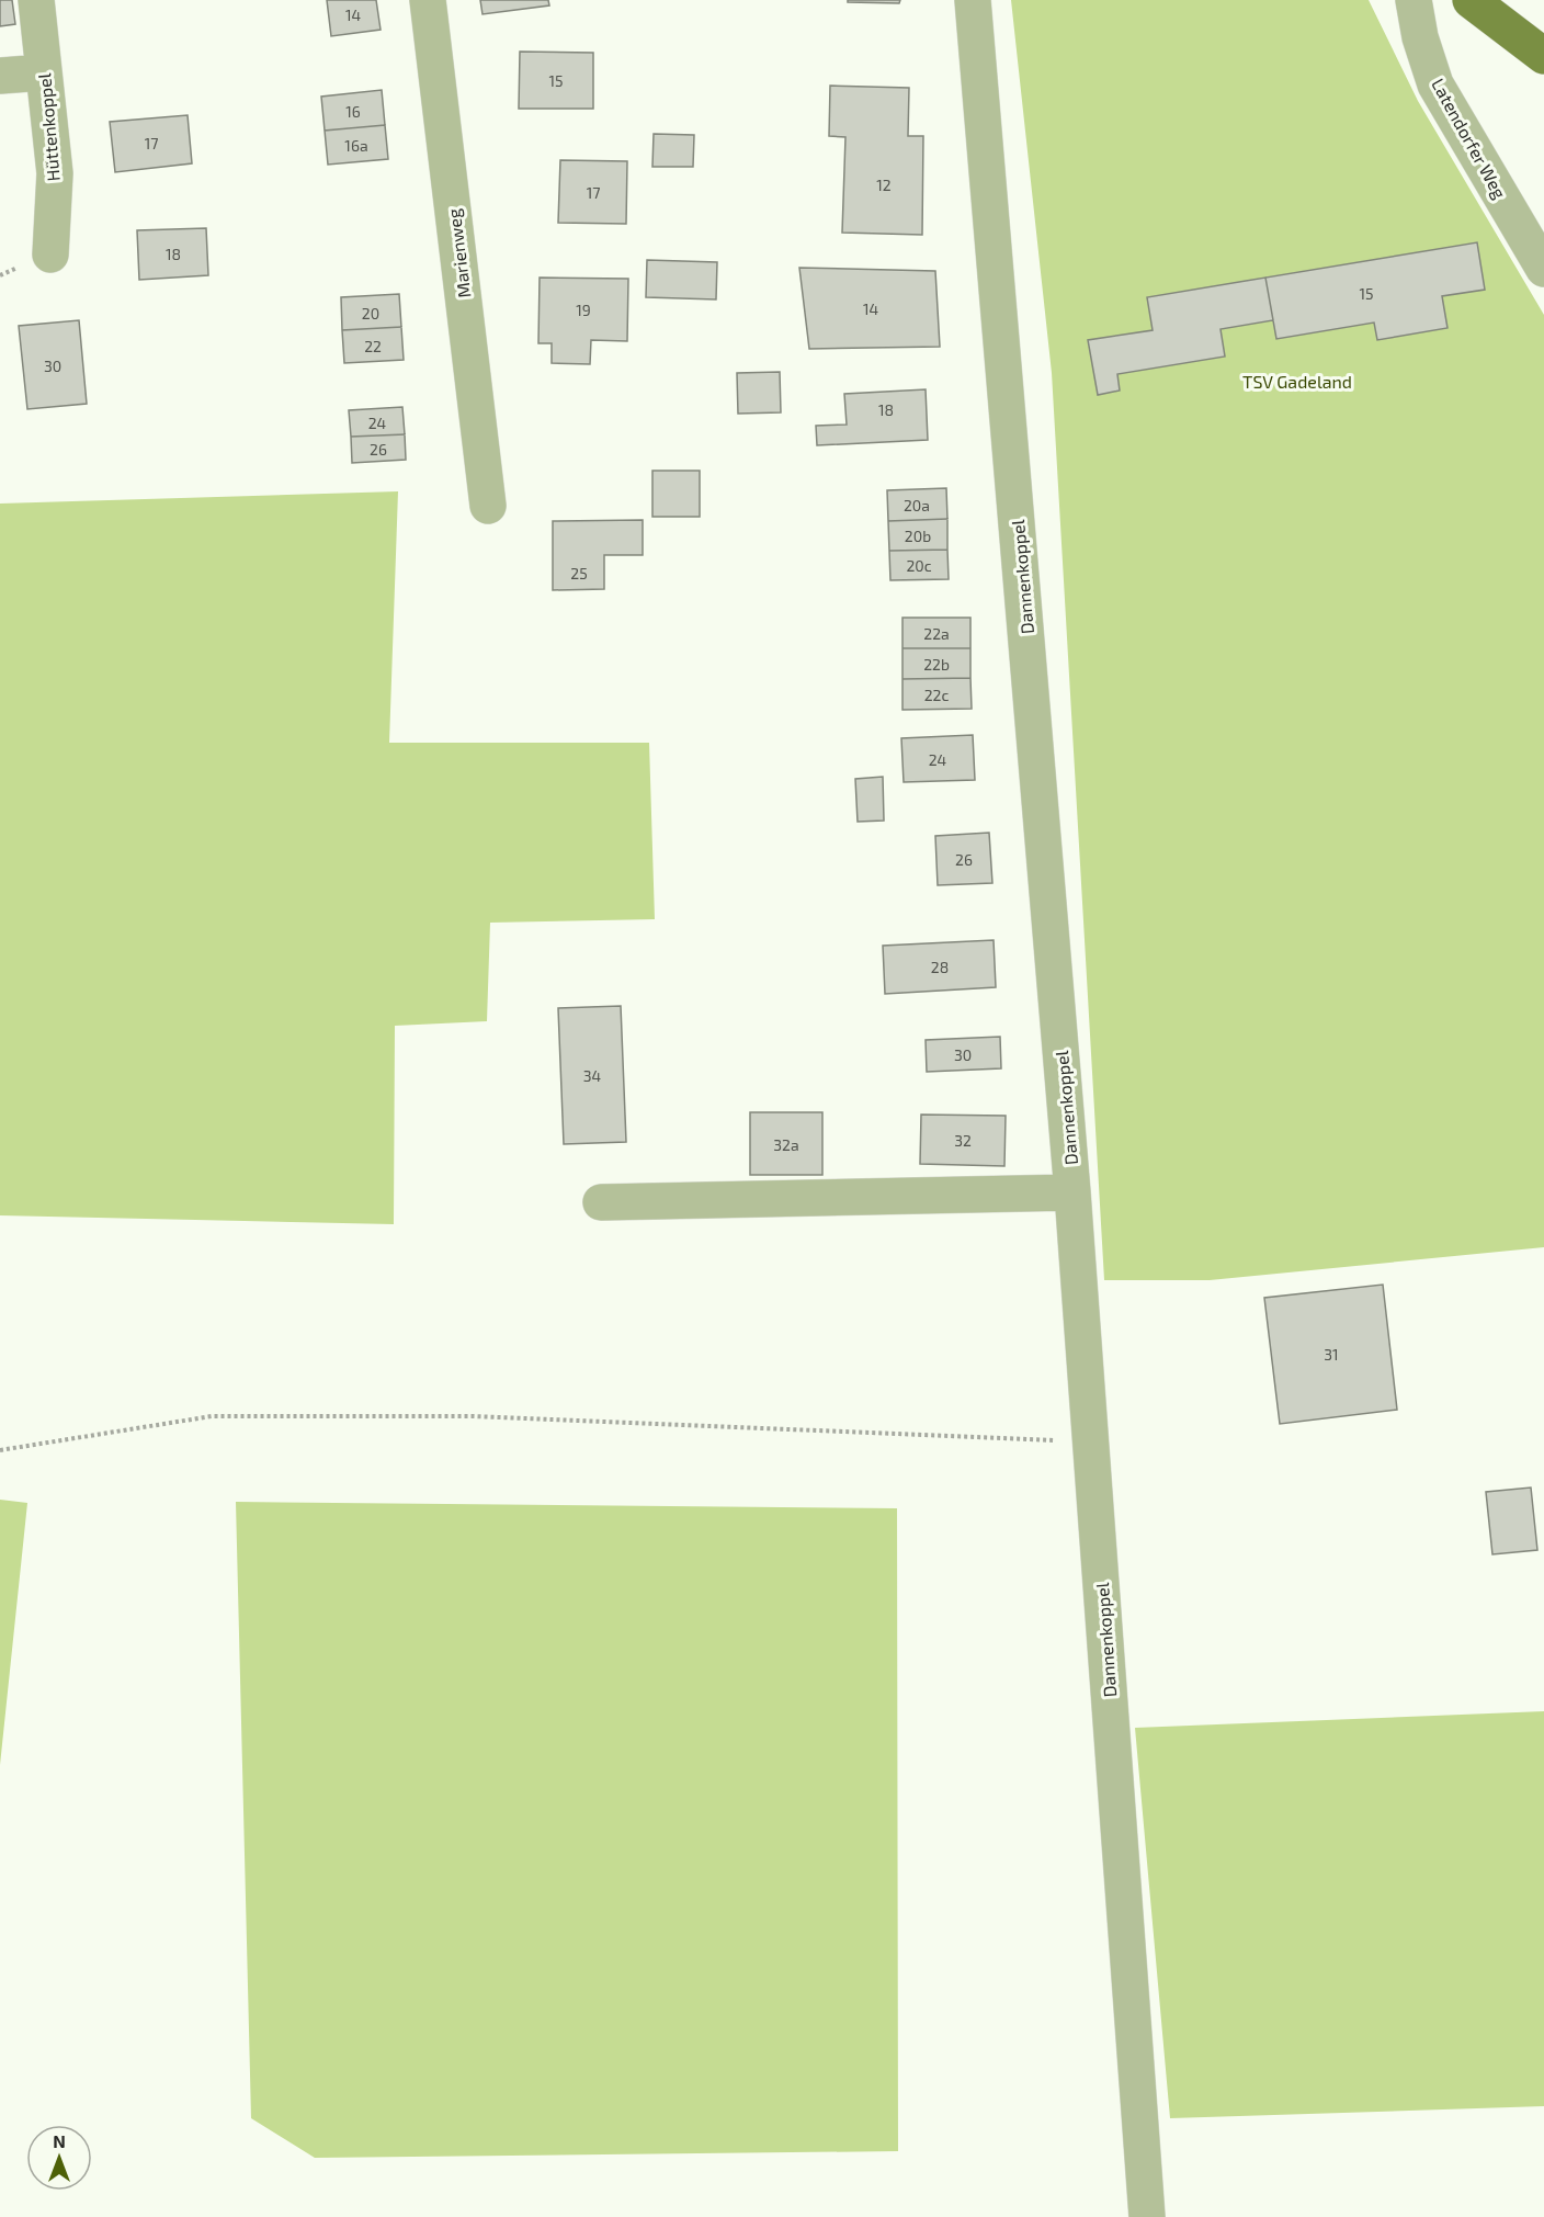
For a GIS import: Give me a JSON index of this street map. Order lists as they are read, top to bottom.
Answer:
{
  "streets": {
    "street": [
      "Hüttenkoppel",
      "Latendorfer Weg",
      "Marienweg",
      "Dannenkoppel"
    ]
  },
  "parks": ["TSV Gadeland"],
  "house_numbers": [
    "14",
    "15",
    "16",
    "17",
    "16a",
    "12",
    "17",
    "18",
    "15",
    "14",
    "19",
    "20",
    "22",
    "30",
    "18",
    "24",
    "26",
    "20a",
    "20b",
    "20c",
    "25",
    "22a",
    "22b",
    "22c",
    "24",
    "26",
    "28",
    "30",
    "34",
    "32",
    "32a",
    "31"
  ],
  "north": "top"
}
